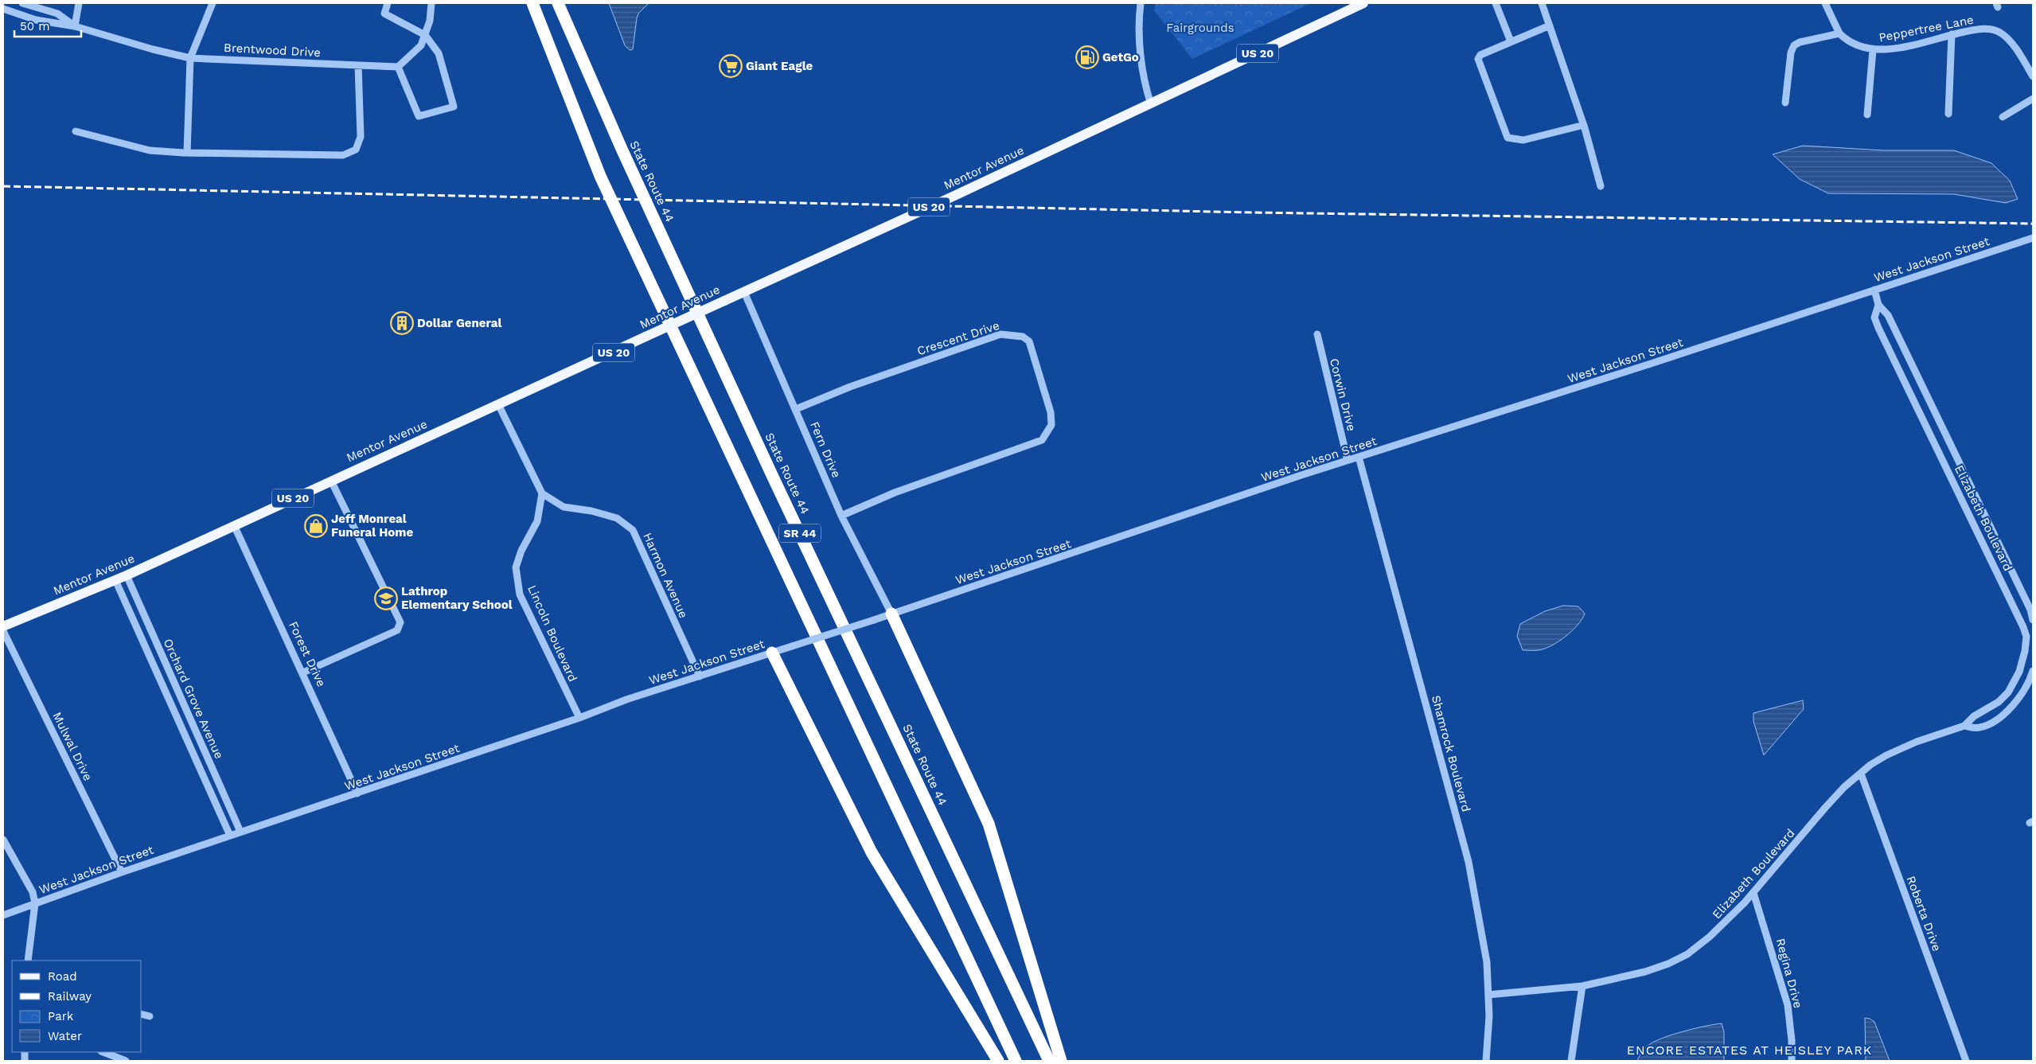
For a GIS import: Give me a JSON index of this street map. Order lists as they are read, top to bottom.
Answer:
{
  "streets": {
    "highway": ["State Route 44", "SR 44"],
    "main road": ["US 20", "Mentor Avenue"],
    "street": [
      "Peppertree Lane",
      "Brentwood Drive",
      "West Jackson Street",
      "Crescent Drive",
      "Corwin Drive",
      "Fern Drive",
      "Elizabeth Boulevard",
      "Harmon Avenue",
      "Lincoln Boulevard",
      "Forest Drive",
      "Orchard Grove Avenue",
      "Mulwal Drive",
      "Shamrock Boulevard",
      "Roberta Drive",
      "Regina Drive"
    ]
  },
  "crossings": [
    ["Mentor Avenue", "Fern Drive"],
    ["Mentor Avenue", "Forest Drive"],
    ["Mentor Avenue", "Orchard Grove Avenue"],
    ["West Jackson Street", "Corwin Drive"],
    ["West Jackson Street", "Fern Drive"],
    ["West Jackson Street", "Elizabeth Boulevard"],
    ["West Jackson Street", "Harmon Avenue"],
    ["West Jackson Street", "Lincoln Boulevard"],
    ["West Jackson Street", "Forest Drive"],
    ["West Jackson Street", "Orchard Grove Avenue"],
    ["West Jackson Street", "Mulwal Drive"],
    ["West Jackson Street", "Shamrock Boulevard"],
    ["Crescent Drive", "Fern Drive"],
    ["Elizabeth Boulevard", "Shamrock Boulevard"],
    ["Elizabeth Boulevard", "Roberta Drive"],
    ["Elizabeth Boulevard", "Regina Drive"],
    ["Harmon Avenue", "Lincoln Boulevard"]
  ],
  "districts": ["ENCORE ESTATES AT HEISLEY PARK"],
  "parks": ["Fairgrounds"],
  "places": {
    "fuel station": ["GetGo"],
    "supermarket": ["Giant Eagle"],
    "building": ["Dollar General"],
    "shop": ["Jeff Monreal Funeral Home"],
    "school or university": ["Lathrop Elementary School"]
  },
  "legend": [
    "Road",
    "Railway",
    "Park",
    "Water"
  ],
  "scale_bar": "50 m"
}
